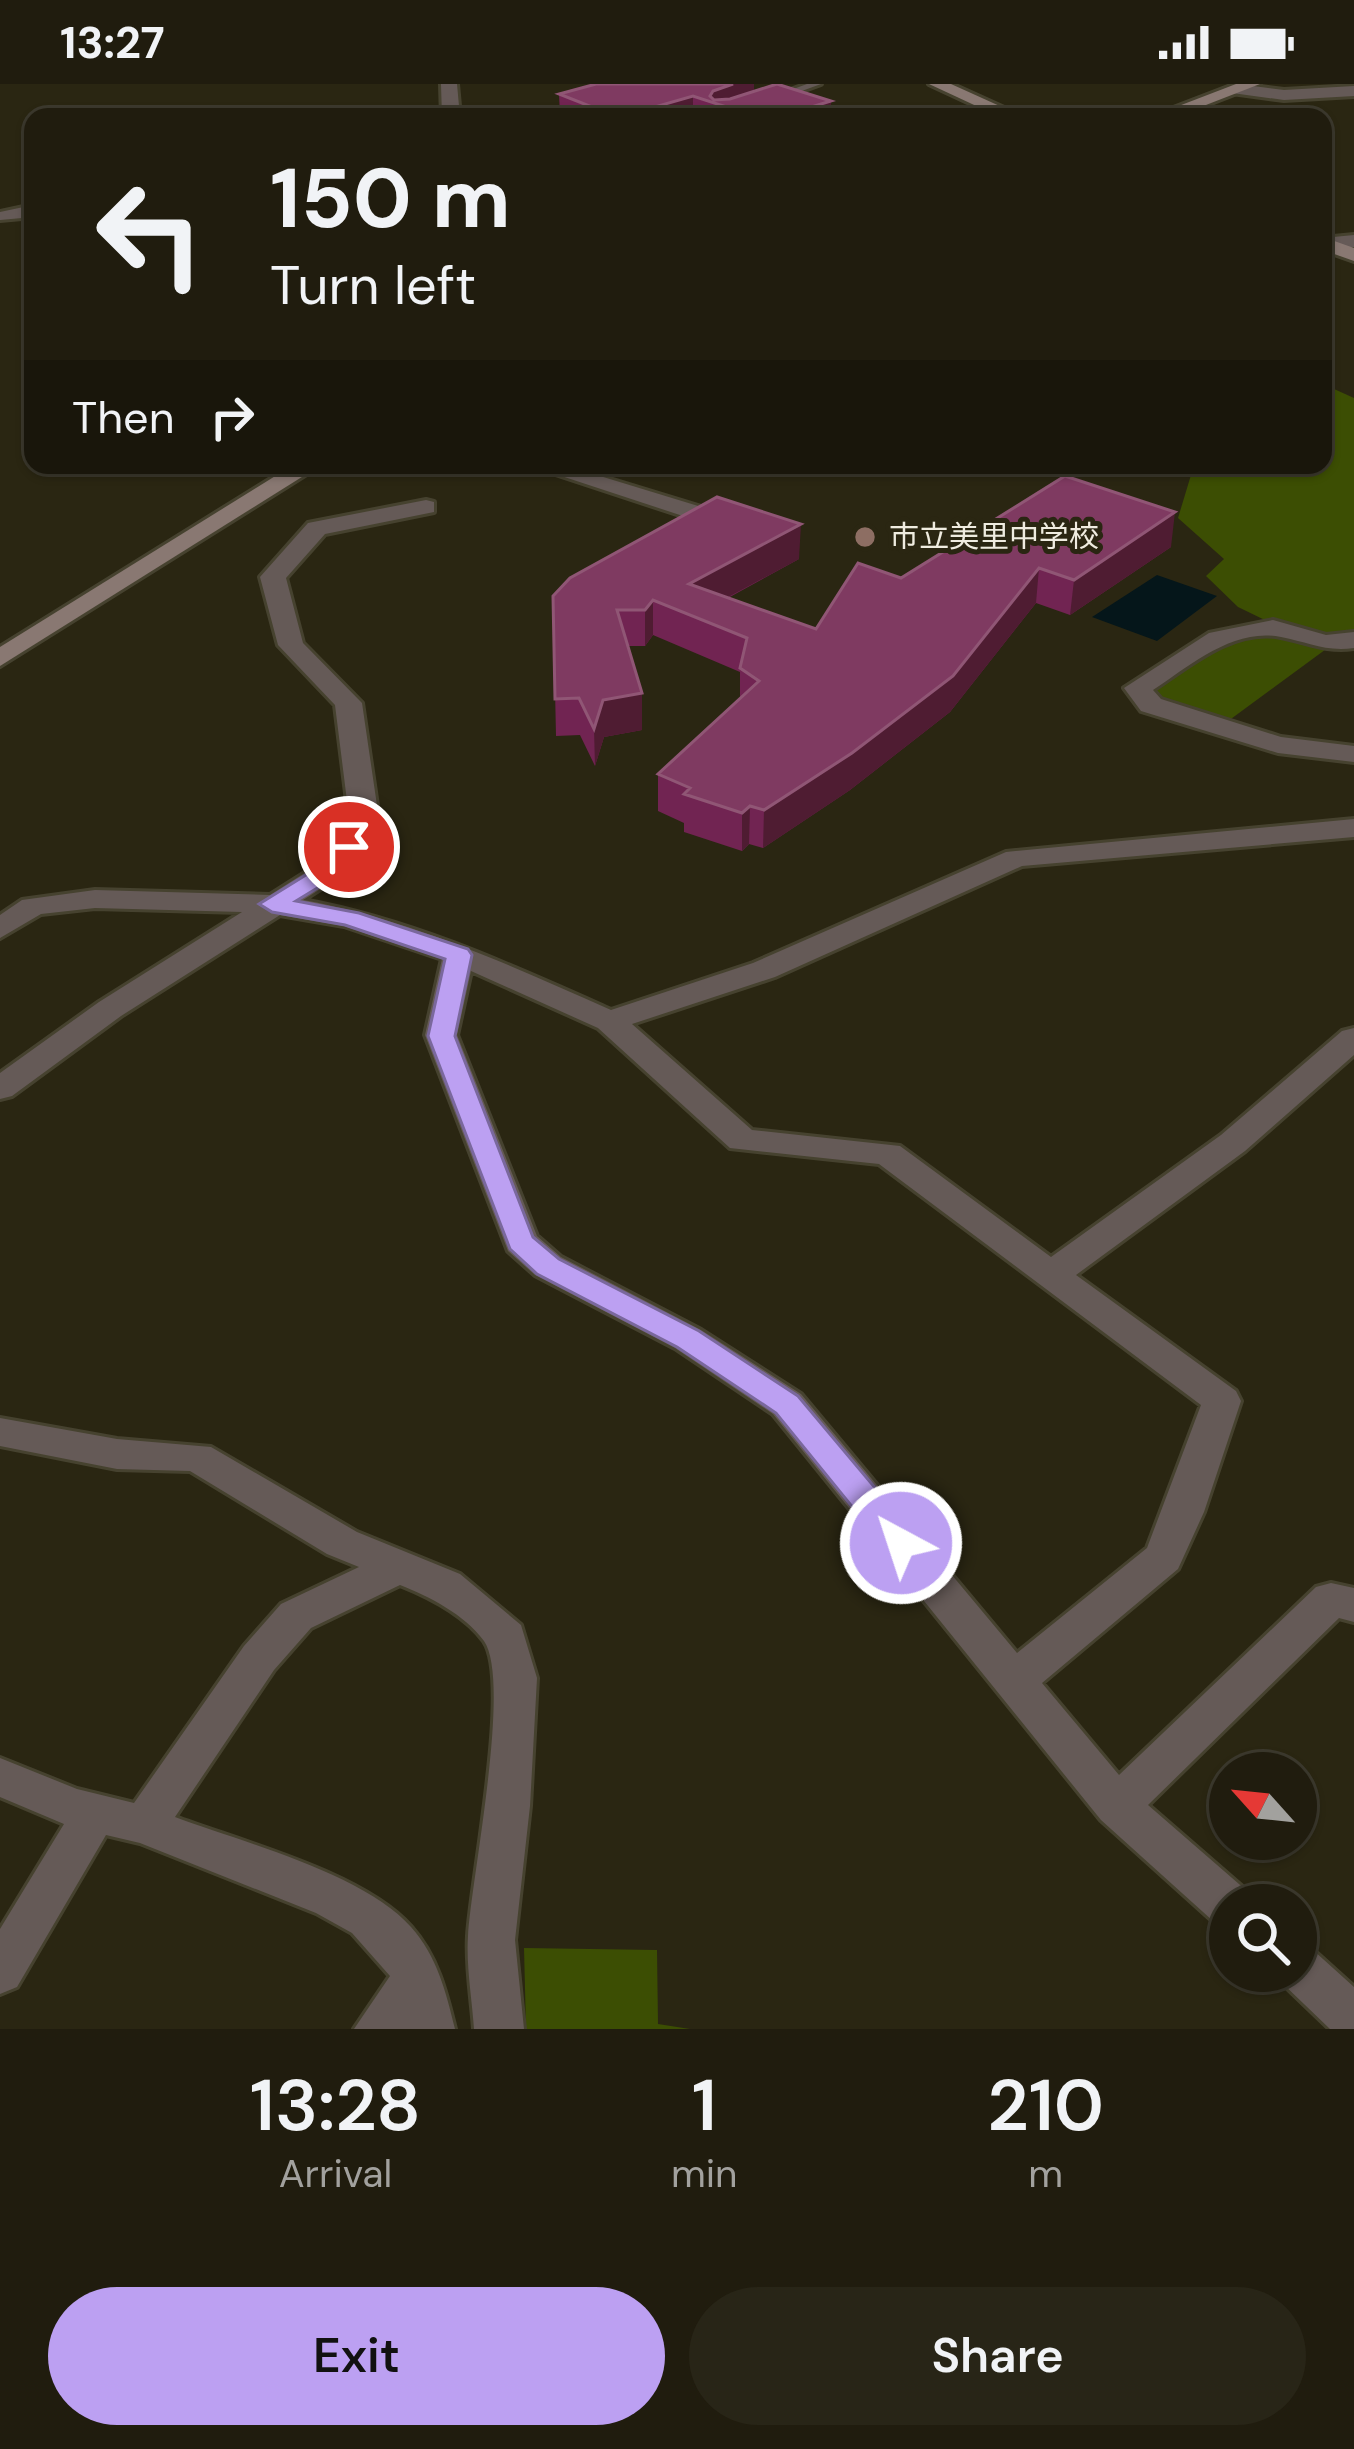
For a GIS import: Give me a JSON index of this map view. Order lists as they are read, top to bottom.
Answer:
{
  "places": ["市立美里中学校"],
  "north": "top left",
  "page": {
    "status": "13:27",
    "turn": ["150 m", "Turn left"],
    "then": "Then",
    "eta": [
      "13:28",
      "Arrival",
      "1",
      "min",
      "210",
      "m"
    ],
    "buttons": ["Exit", "Share"]
  }
}
